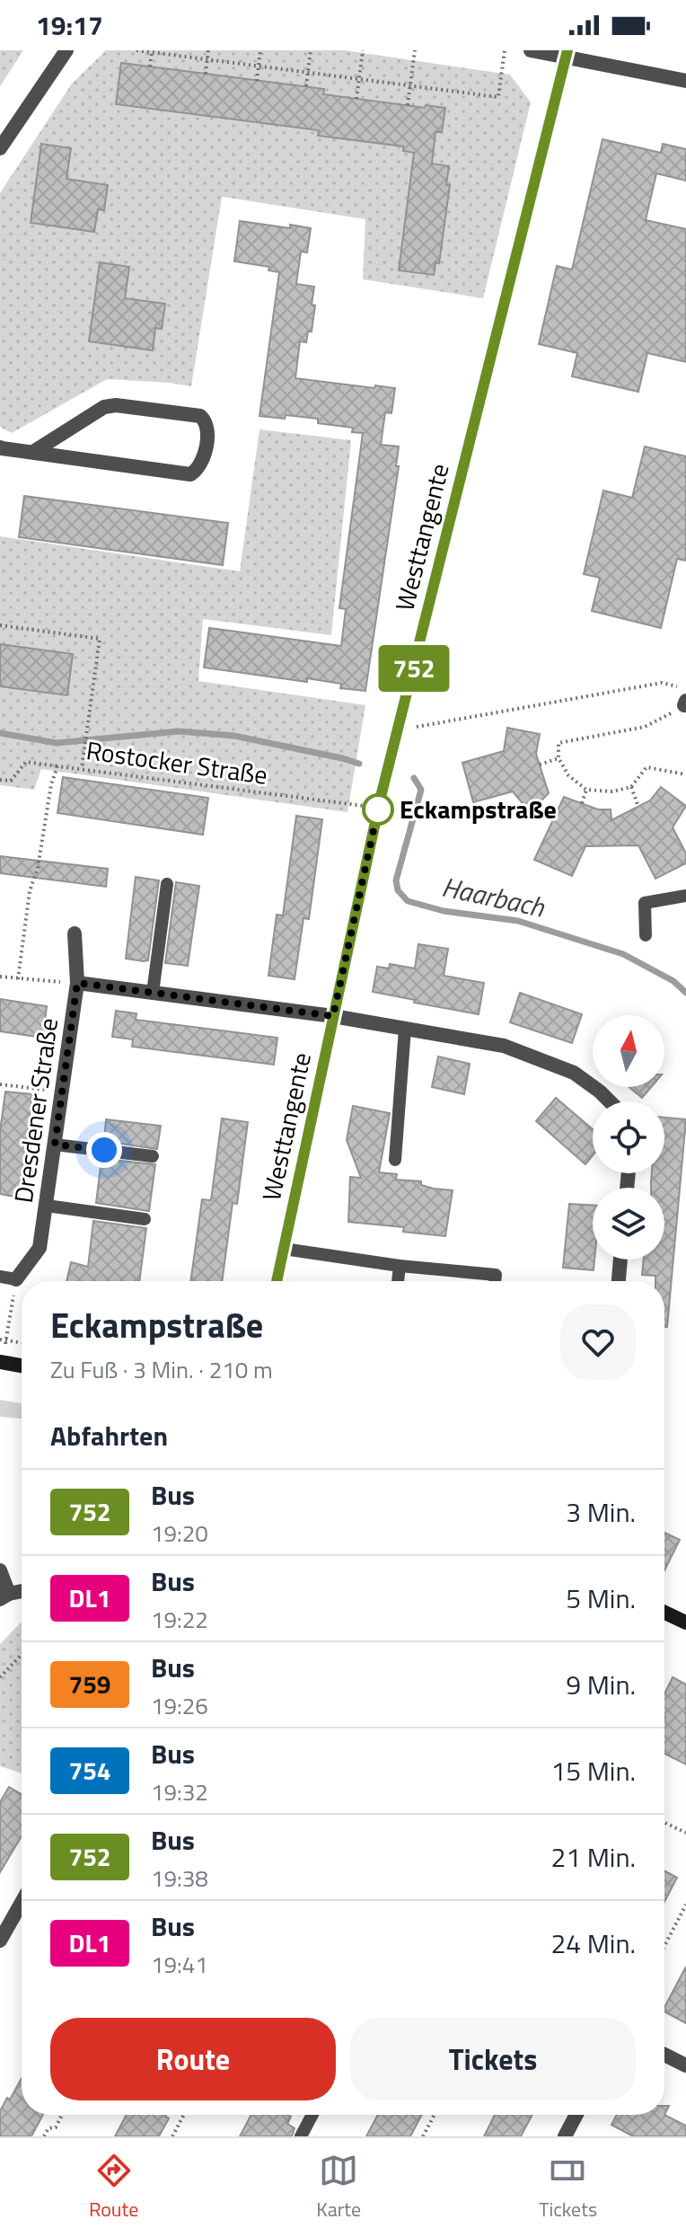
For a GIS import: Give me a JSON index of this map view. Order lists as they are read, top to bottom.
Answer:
{
  "streets": {
    "street": ["Westtangente", "Dresdener Straße"],
    "path": ["Rostocker Straße"]
  },
  "crossings": [
    ["Westtangente", "Rostocker Straße"]
  ],
  "water": ["Haarbach"],
  "places": ["Eckampstraße"],
  "lines": ["bus line 752"],
  "north": "top",
  "page": {
    "status": "19:17",
    "on_map": "752",
    "heading": [
      ["Eckampstraße", "Zu Fuß · 3 Min. · 210 m"],
      "Abfahrten"
    ],
    "list": [
      {
        "mark": "752",
        "name": "Bus",
        "note": "19:20",
        "value": "3 Min."
      },
      {
        "mark": "DL1",
        "name": "Bus",
        "note": "19:22",
        "value": "5 Min."
      },
      {
        "mark": "759",
        "name": "Bus",
        "note": "19:26",
        "value": "9 Min."
      },
      {
        "mark": "754",
        "name": "Bus",
        "note": "19:32",
        "value": "15 Min."
      },
      {
        "mark": "752",
        "name": "Bus",
        "note": "19:38",
        "value": "21 Min."
      },
      {
        "mark": "DL1",
        "name": "Bus",
        "note": "19:41",
        "value": "24 Min."
      }
    ],
    "buttons": ["Route", "Tickets"],
    "tabs": ["Route", "Karte", "Tickets"]
  }
}
